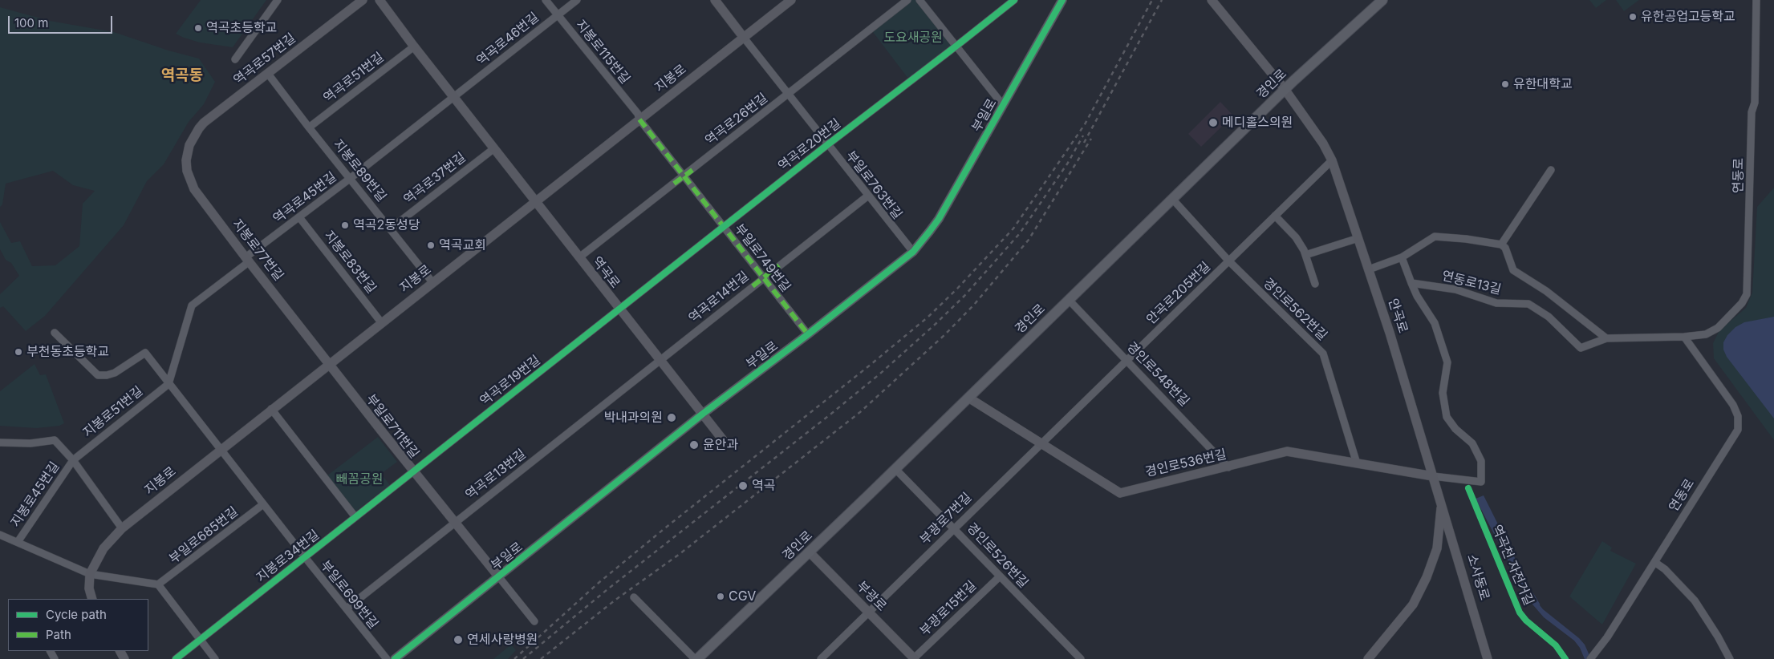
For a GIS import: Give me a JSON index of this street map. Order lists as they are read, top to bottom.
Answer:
{
  "streets": {
    "main road": ["경인로"],
    "street": [
      "역곡로46번길",
      "지봉로115번길",
      "역곡로57번길",
      "역곡로51번길",
      "지봉로",
      "부일로",
      "역곡로26번길",
      "역곡로20번길",
      "지봉로89번길",
      "연동로",
      "역곡로37번길",
      "부일로763번길",
      "역곡로45번길",
      "지봉로77번길",
      "부일로749번길",
      "지봉로83번길",
      "역곡로",
      "연동로13길",
      "안곡로205번길",
      "역곡로14번길",
      "경인로562번길",
      "안곡로",
      "경인로548번길",
      "역곡로19번길",
      "지봉로51번길",
      "부일로711번길",
      "경인로536번길",
      "역곡로13번길",
      "지봉로45번길",
      "부광로7번길",
      "부일로685번길",
      "경인로526번길",
      "지봉로34번길",
      "소사동로",
      "부일로699번길",
      "부광로",
      "부광로15번길"
    ],
    "cycle path": ["역곡천 자전거길"]
  },
  "crossings": [
    ["역곡로46번길", "지봉로115번길"],
    ["역곡로46번길", "역곡로45번길"],
    ["역곡로46번길", "역곡로"],
    ["지봉로115번길", "지봉로"],
    ["지봉로115번길", "부일로749번길"],
    ["역곡로57번길", "지봉로89번길"],
    ["역곡로57번길", "지봉로77번길"],
    ["역곡로51번길", "지봉로89번길"],
    ["역곡로51번길", "역곡로"],
    ["지봉로", "지봉로89번길"],
    ["지봉로", "부일로763번길"],
    ["지봉로", "지봉로77번길"],
    ["지봉로", "부일로749번길"],
    ["지봉로", "지봉로83번길"],
    ["지봉로", "역곡로"],
    ["지봉로", "부일로711번길"],
    ["지봉로", "지봉로45번길"],
    ["지봉로", "부일로699번길"],
    ["경인로", "경인로562번길"],
    ["경인로", "안곡로"],
    ["경인로", "경인로548번길"],
    ["경인로", "경인로536번길"],
    ["경인로", "경인로526번길"],
    ["경인로", "부광로"],
    ["부일로", "부일로763번길"],
    ["부일로", "부일로749번길"],
    ["부일로", "역곡로"],
    ["부일로", "부일로711번길"],
    ["역곡로26번길", "부일로763번길"],
    ["역곡로26번길", "부일로749번길"],
    ["역곡로26번길", "역곡로"],
    ["역곡로20번길", "부일로763번길"],
    ["역곡로20번길", "부일로749번길"],
    ["역곡로20번길", "역곡로"],
    ["역곡로20번길", "역곡로19번길"],
    ["지봉로89번길", "역곡로37번길"],
    ["지봉로89번길", "역곡로45번길"],
    ["연동로", "연동로13길"],
    ["역곡로37번길", "역곡로"],
    ["부일로763번길", "역곡로14번길"],
    ["역곡로45번길", "지봉로77번길"],
    ["역곡로45번길", "지봉로83번길"],
    ["역곡로45번길", "역곡로"],
    ["역곡로45번길", "지봉로51번길"],
    ["역곡로45번길", "부일로699번길"],
    ["지봉로77번길", "부일로711번길"],
    ["부일로749번길", "역곡로14번길"],
    ["역곡로", "역곡로14번길"],
    ["역곡로", "역곡로19번길"],
    ["역곡로", "역곡로13번길"],
    ["안곡로205번길", "경인로562번길"],
    ["안곡로205번길", "안곡로"],
    ["안곡로205번길", "경인로548번길"],
    ["안곡로205번길", "경인로536번길"],
    ["안곡로205번길", "부광로7번길"],
    ["역곡로14번길", "역곡로13번길"],
    ["경인로562번길", "경인로536번길"],
    ["안곡로", "경인로536번길"],
    ["안곡로", "소사동로"],
    ["경인로548번길", "경인로536번길"],
    ["역곡로19번길", "부일로711번길"],
    ["역곡로19번길", "지봉로34번길"],
    ["지봉로51번길", "지봉로45번길"],
    ["지봉로51번길", "부일로699번길"],
    ["부일로711번길", "역곡로13번길"],
    ["부일로711번길", "지봉로34번길"],
    ["경인로536번길", "부광로7번길"],
    ["역곡로13번길", "부일로699번길"],
    ["부광로7번길", "경인로526번길"],
    ["부광로7번길", "부광로"],
    ["부일로685번길", "부일로699번길"],
    ["경인로526번길", "부광로15번길"],
    ["지봉로34번길", "부일로699번길"],
    ["부광로", "부광로15번길"]
  ],
  "districts": ["역곡동"],
  "parks": ["도요새공원", "빼꼼공원"],
  "places": [
    "유한공업고등학교",
    "역곡초등학교",
    "유한대학교",
    "메디홀스의원",
    "역곡2동성당",
    "역곡교회",
    "부천동초등학교",
    "박내과의원",
    "윤안과",
    "역곡",
    "CGV",
    "연세사랑병원"
  ],
  "legend": ["Cycle path", "Path"],
  "scale_bar": "100 m"
}
